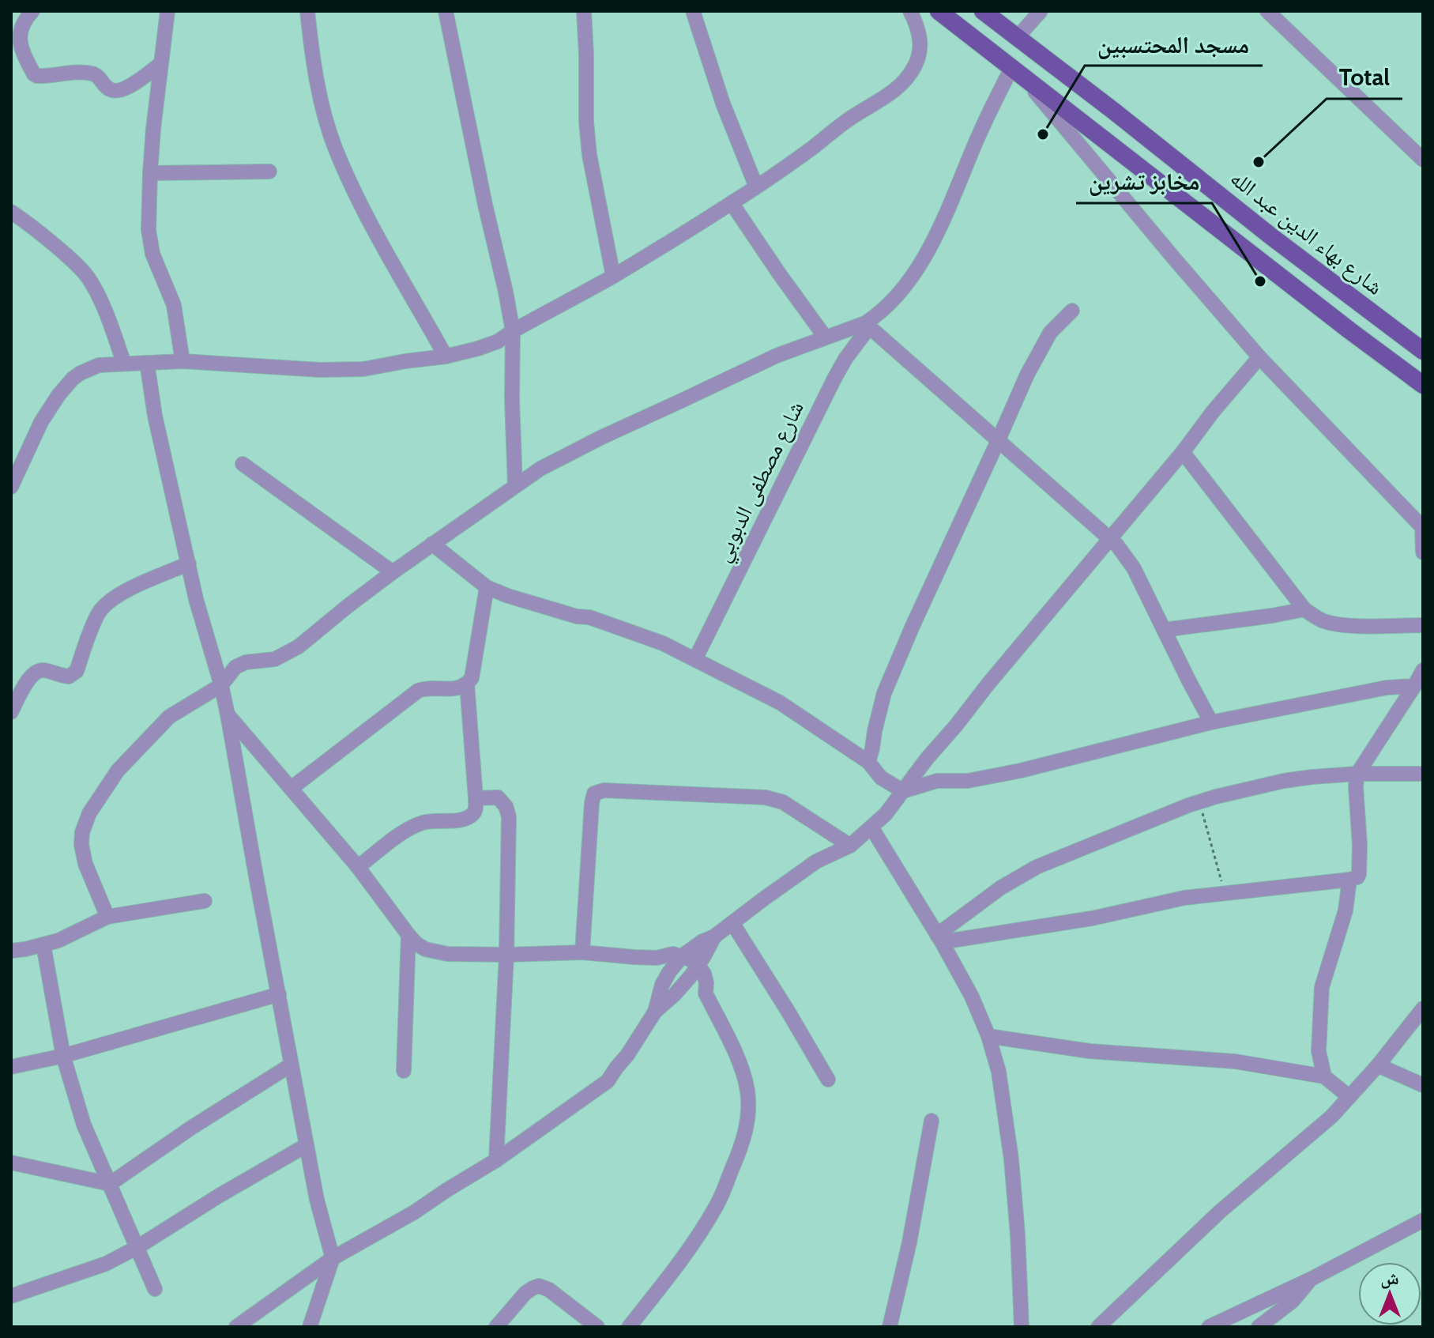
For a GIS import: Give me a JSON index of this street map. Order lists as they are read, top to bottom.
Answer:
{
  "streets": {
    "main road": ["شارع بهاء الدين عبد الله"],
    "street": ["شارع مصطفى الدبوبي"]
  },
  "places": ["مسجد المحتسبين", "Total", "مخابز تشرين"],
  "north": "top"
}
